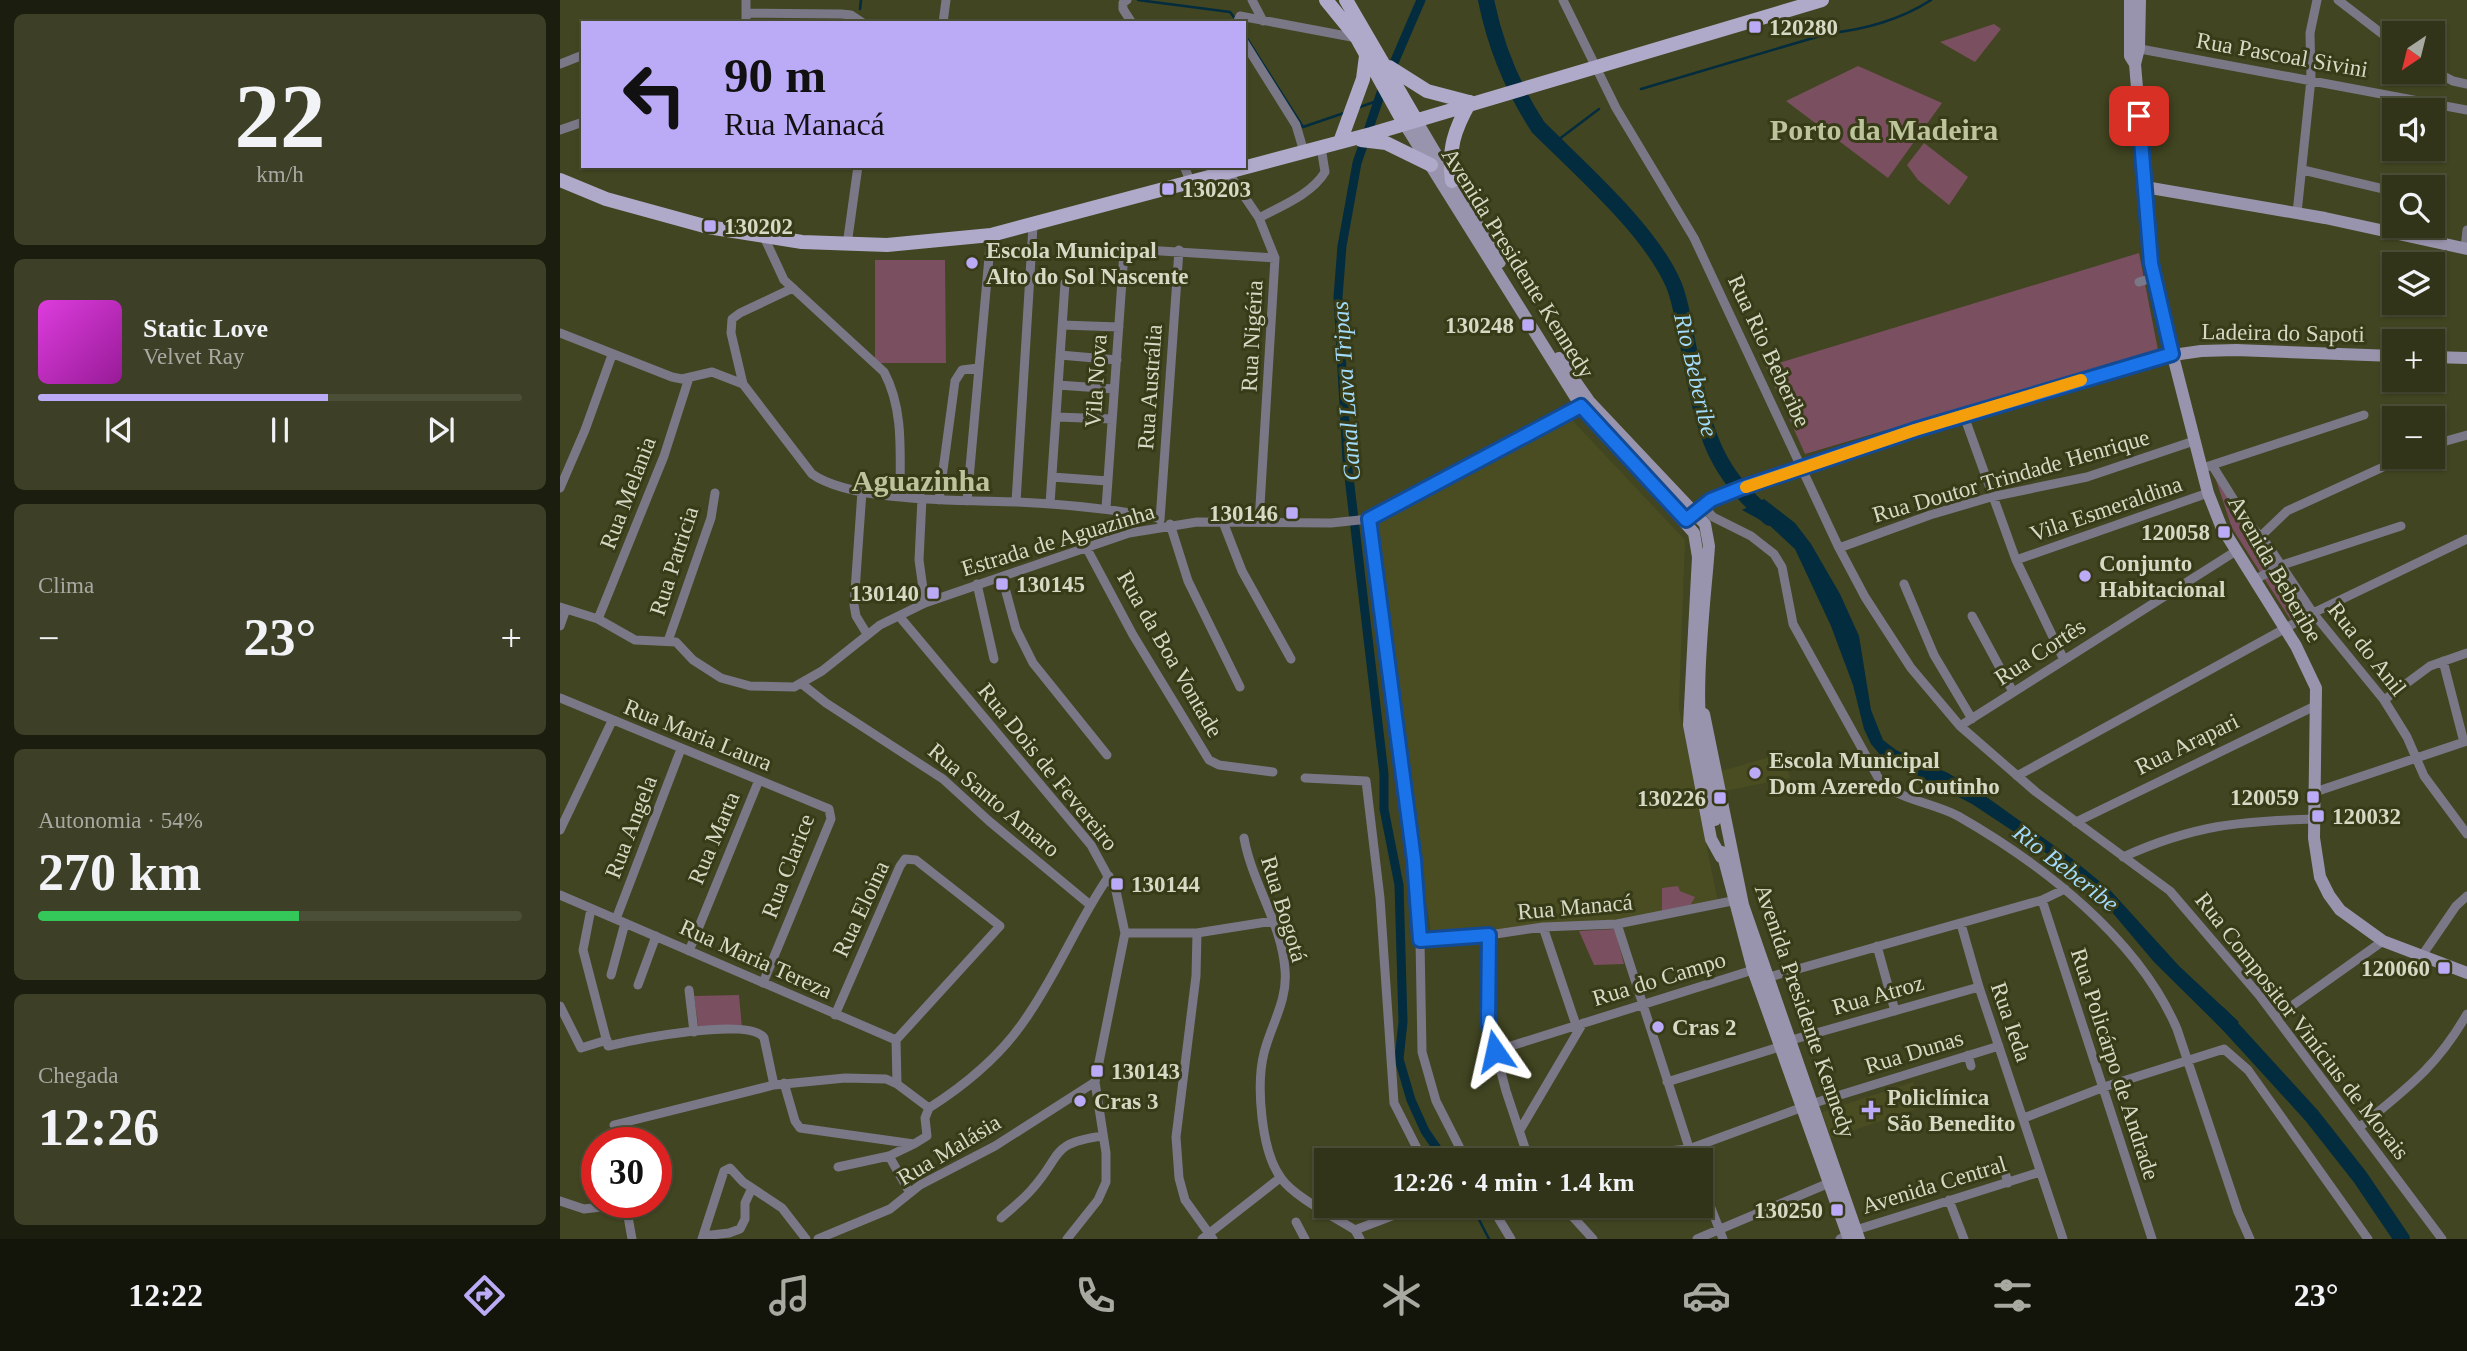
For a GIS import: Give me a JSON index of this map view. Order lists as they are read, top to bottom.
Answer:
{
  "streets": {
    "main road": ["Avenida Presidente Kennedy", "Ladeira do Sapoti", "Avenida Beberibe"],
    "street": [
      "Rua Pascoal Sivini",
      "Rua Nigéria",
      "Rua Rio Beberibe",
      "Vila Nova",
      "Rua Austrália",
      "Rua Doutor Trindade Henrique",
      "Rua Melania",
      "Vila Esmeraldina",
      "Estrada de Aguazinha",
      "Rua Patricia",
      "Rua do Anil",
      "Rua Cortês",
      "Rua da Boa Vontade",
      "Rua Maria Laura",
      "Rua Arapari",
      "Rua Dois de Fevereiro",
      "Rua Santo Amaro",
      "Rua Angela",
      "Rua Marta",
      "Rua Clarice",
      "Rua Manacá",
      "Rua Eloina",
      "Rua Bogotá",
      "Rua Maria Tereza",
      "Rua do Campo",
      "Rua Atroz",
      "Rua Ieda",
      "Rua Compositor Vinícius de Morais",
      "Rua Dunas",
      "Rua Policárpo de Andrade",
      "Rua Malásia",
      "Avenida Central"
    ]
  },
  "crossings": [
    ["Rua Pascoal Sivini", "Avenida Beberibe"],
    ["Avenida Presidente Kennedy", "Ladeira do Sapoti"],
    ["Avenida Presidente Kennedy", "Estrada de Aguazinha"],
    ["Avenida Presidente Kennedy", "Rua Manacá"],
    ["Avenida Presidente Kennedy", "Rua do Campo"],
    ["Avenida Presidente Kennedy", "Rua Atroz"],
    ["Avenida Presidente Kennedy", "Rua Dunas"],
    ["Avenida Presidente Kennedy", "Avenida Central"],
    ["Ladeira do Sapoti", "Rua Rio Beberibe"],
    ["Ladeira do Sapoti", "Avenida Beberibe"],
    ["Rua Nigéria", "Estrada de Aguazinha"],
    ["Rua Rio Beberibe", "Rua Doutor Trindade Henrique"],
    ["Rua Rio Beberibe", "Rua Cortês"],
    ["Rua Rio Beberibe", "Rua Compositor Vinícius de Morais"],
    ["Vila Nova", "Rua Austrália"],
    ["Rua Austrália", "Estrada de Aguazinha"],
    ["Rua Doutor Trindade Henrique", "Avenida Beberibe"],
    ["Vila Esmeraldina", "Avenida Beberibe"],
    ["Estrada de Aguazinha", "Rua da Boa Vontade"],
    ["Estrada de Aguazinha", "Rua Dois de Fevereiro"],
    ["Estrada de Aguazinha", "Rua Santo Amaro"],
    ["Avenida Beberibe", "Rua do Anil"],
    ["Avenida Beberibe", "Rua Cortês"],
    ["Avenida Beberibe", "Rua Arapari"],
    ["Rua Maria Laura", "Rua Angela"],
    ["Rua Maria Laura", "Rua Marta"],
    ["Rua Maria Laura", "Rua Clarice"],
    ["Rua Arapari", "Rua Compositor Vinícius de Morais"],
    ["Rua Dois de Fevereiro", "Rua Malásia"],
    ["Rua Angela", "Rua Maria Tereza"],
    ["Rua Marta", "Rua Maria Tereza"],
    ["Rua Clarice", "Rua Maria Tereza"],
    ["Rua Manacá", "Rua do Campo"],
    ["Rua Eloina", "Rua Maria Tereza"],
    ["Rua Atroz", "Rua Ieda"],
    ["Rua Ieda", "Rua Dunas"],
    ["Rua Ieda", "Avenida Central"]
  ],
  "districts": ["Porto da Madeira", "Aguazinha"],
  "water": ["Rio Beberibe", "Canal Lava Tripas"],
  "places": {
    "transit": [
      "120280",
      "130203",
      "130202",
      "130248",
      "130146",
      "120058",
      "130145",
      "130140",
      "120059",
      "130226",
      "120032",
      "130144",
      "120060",
      "130143",
      "130250"
    ],
    "other": [
      "Escola Municipal Alto do Sol Nascente",
      "Conjunto Habitacional",
      "Escola Municipal Dom Azeredo Coutinho",
      "Cras 2",
      "Cras 3"
    ],
    "health": ["Policlínica São Benedito"]
  },
  "north": "bottom left",
  "page": {
    "tile": [
      ["22", "km/h"],
      "Clima",
      ["Autonomia · 54%", "270 km"],
      ["Chegada", "12:26"]
    ],
    "map_buttons": ["+", "−"],
    "turn": ["90 m", "Rua Manacá"],
    "song": ["Static Love", "Velvet Ray"],
    "heat": ["−", "23°", "+"],
    "limit": "30",
    "trip": "12:26 · 4 min · 1.4 km",
    "tabs": ["12:22", "23°"]
  }
}
